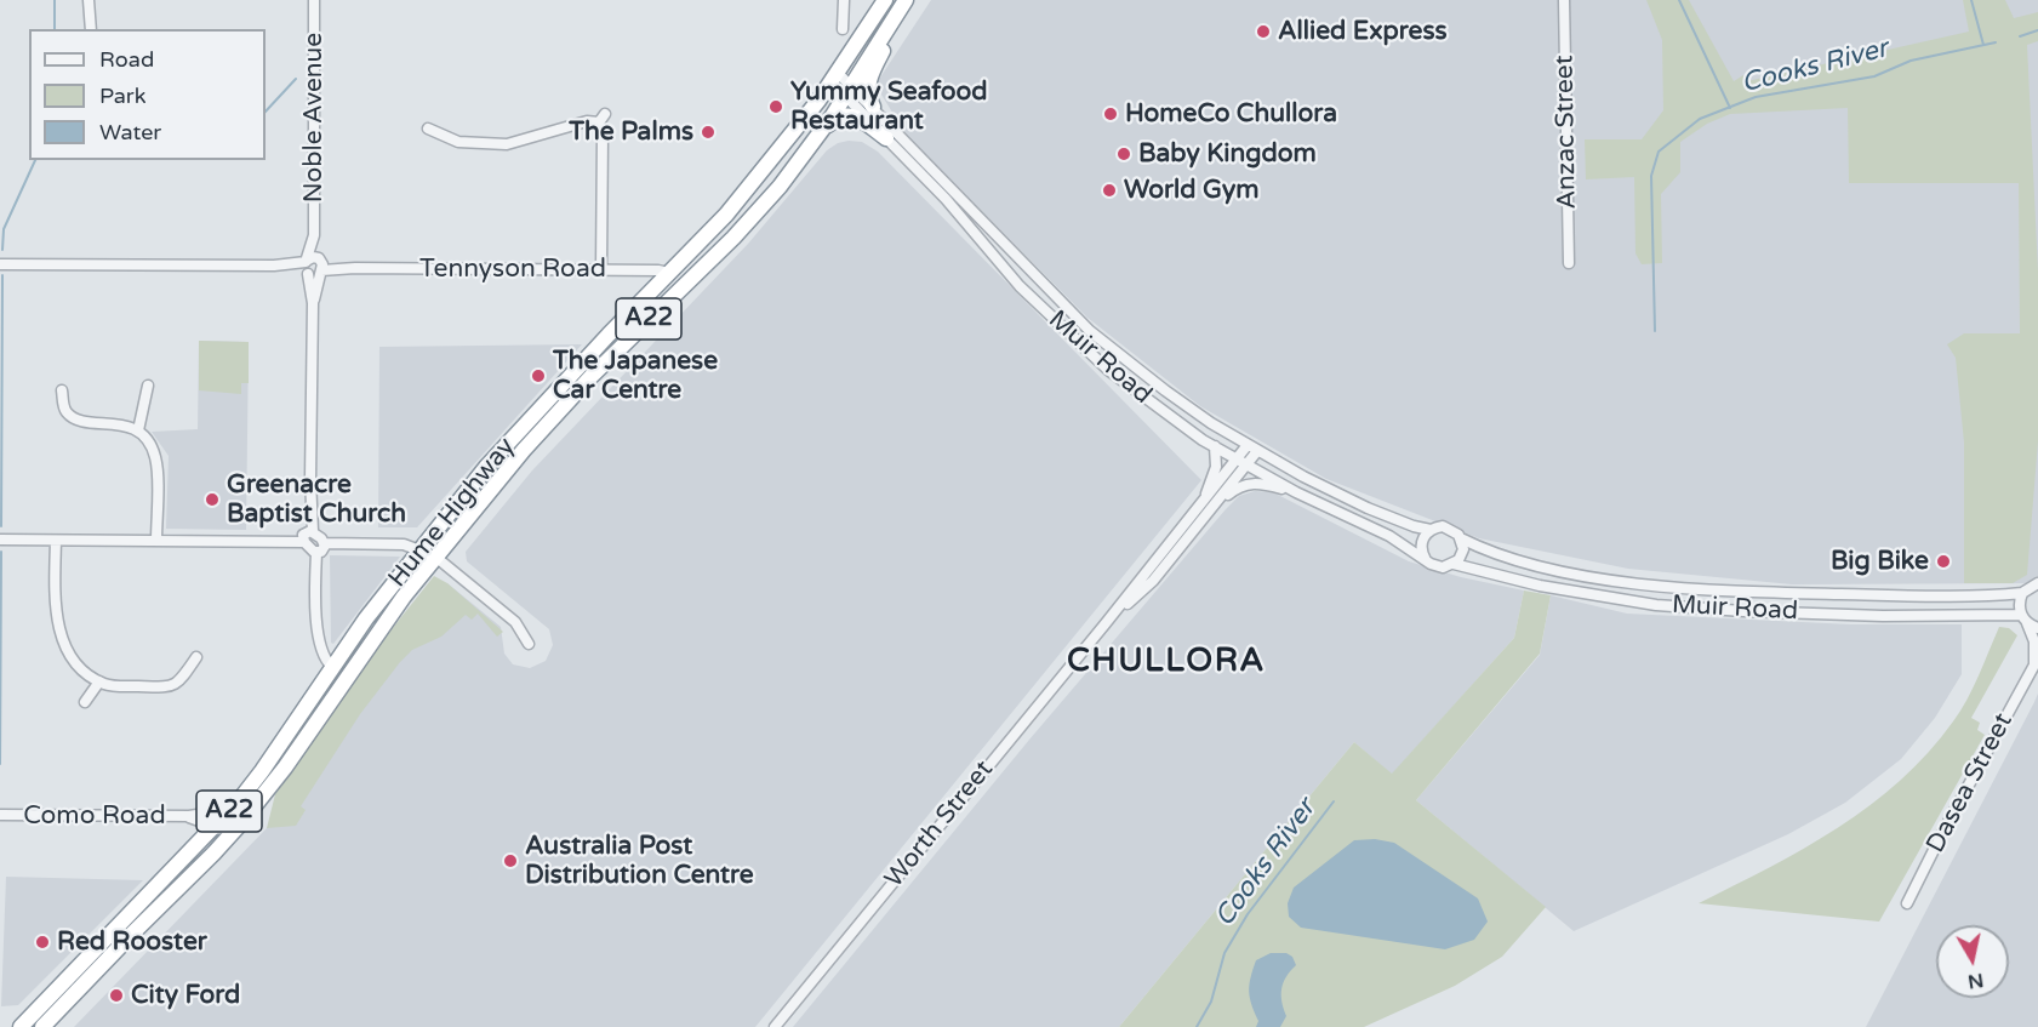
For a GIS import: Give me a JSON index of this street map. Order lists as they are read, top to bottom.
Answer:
{
  "streets": {
    "highway": ["A22", "Hume Highway"],
    "street": [
      "Noble Avenue",
      "Anzac Street",
      "Tennyson Road",
      "Muir Road",
      "Dasea Street",
      "Como Road",
      "Worth Street"
    ]
  },
  "crossings": [
    ["Noble Avenue", "Tennyson Road"],
    ["Tennyson Road", "Hume Highway"],
    ["Muir Road", "Hume Highway"],
    ["Muir Road", "Dasea Street"],
    ["Muir Road", "Worth Street"],
    ["Hume Highway", "Como Road"]
  ],
  "districts": ["CHULLORA"],
  "water": ["Cooks River"],
  "places": [
    "Allied Express",
    "Yummy Seafood Restaurant",
    "HomeCo Chullora",
    "The Palms",
    "Baby Kingdom",
    "World Gym",
    "The Japanese Car Centre",
    "Greenacre Baptist Church",
    "Big Bike",
    "Australia Post Distribution Centre",
    "Red Rooster",
    "City Ford"
  ],
  "legend": ["Road", "Park", "Water"],
  "north": "bottom"
}
